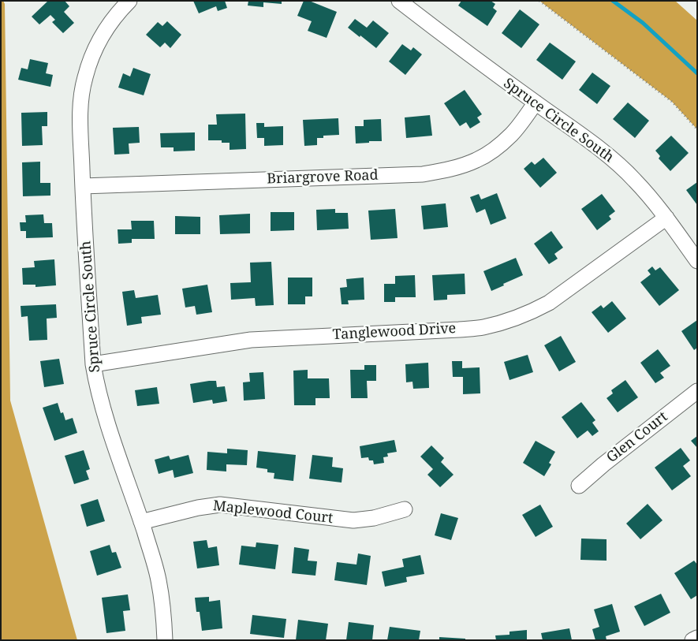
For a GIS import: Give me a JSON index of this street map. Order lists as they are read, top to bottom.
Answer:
{
  "streets": {
    "street": [
      "Spruce Circle South",
      "Briargrove Road",
      "Tanglewood Drive",
      "Glen Court",
      "Maplewood Court"
    ]
  },
  "crossings": [
    ["Spruce Circle South", "Briargrove Road"],
    ["Spruce Circle South", "Tanglewood Drive"],
    ["Spruce Circle South", "Maplewood Court"]
  ]
}
